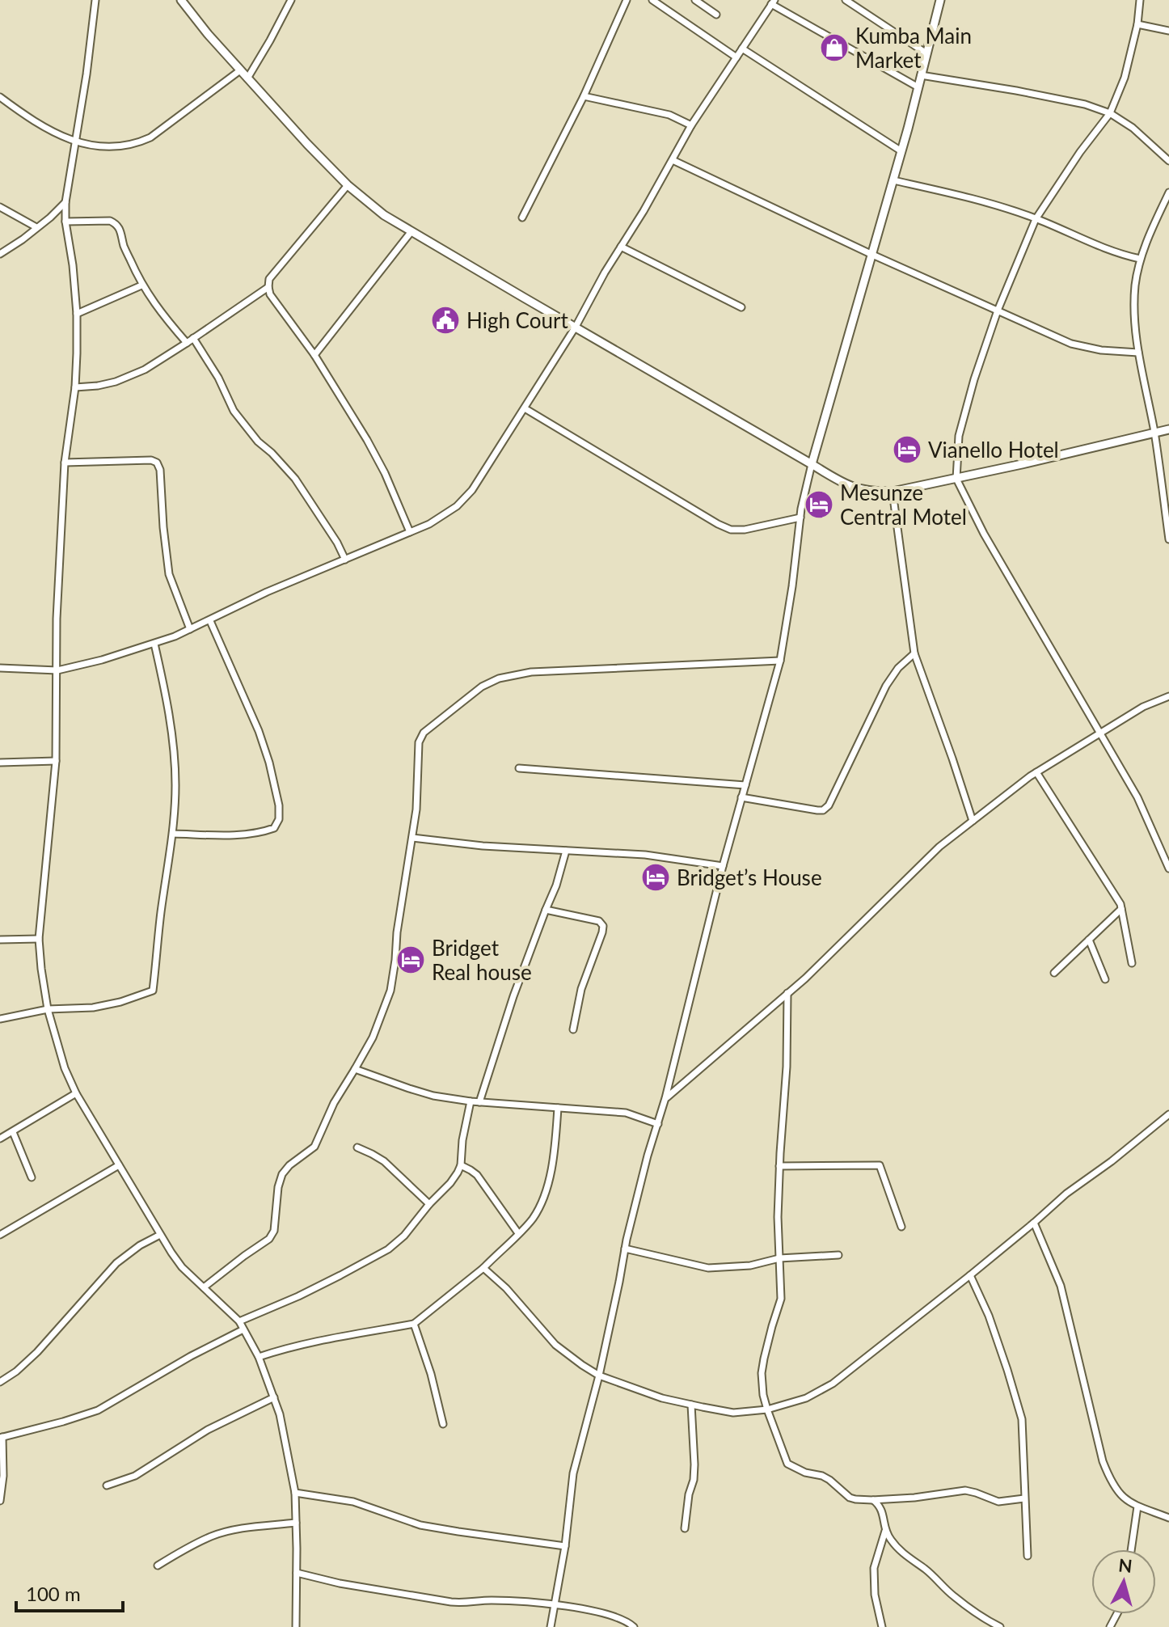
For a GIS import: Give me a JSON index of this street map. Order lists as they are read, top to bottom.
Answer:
{
  "places": {
    "shop": ["Kumba Main Market"],
    "public building": ["High Court"],
    "hotel": [
      "Vianello Hotel",
      "Mesunze Central Motel",
      "Bridget’s House",
      "Bridget Real house"
    ]
  },
  "scale_bar": "100 m",
  "north": "top"
}
